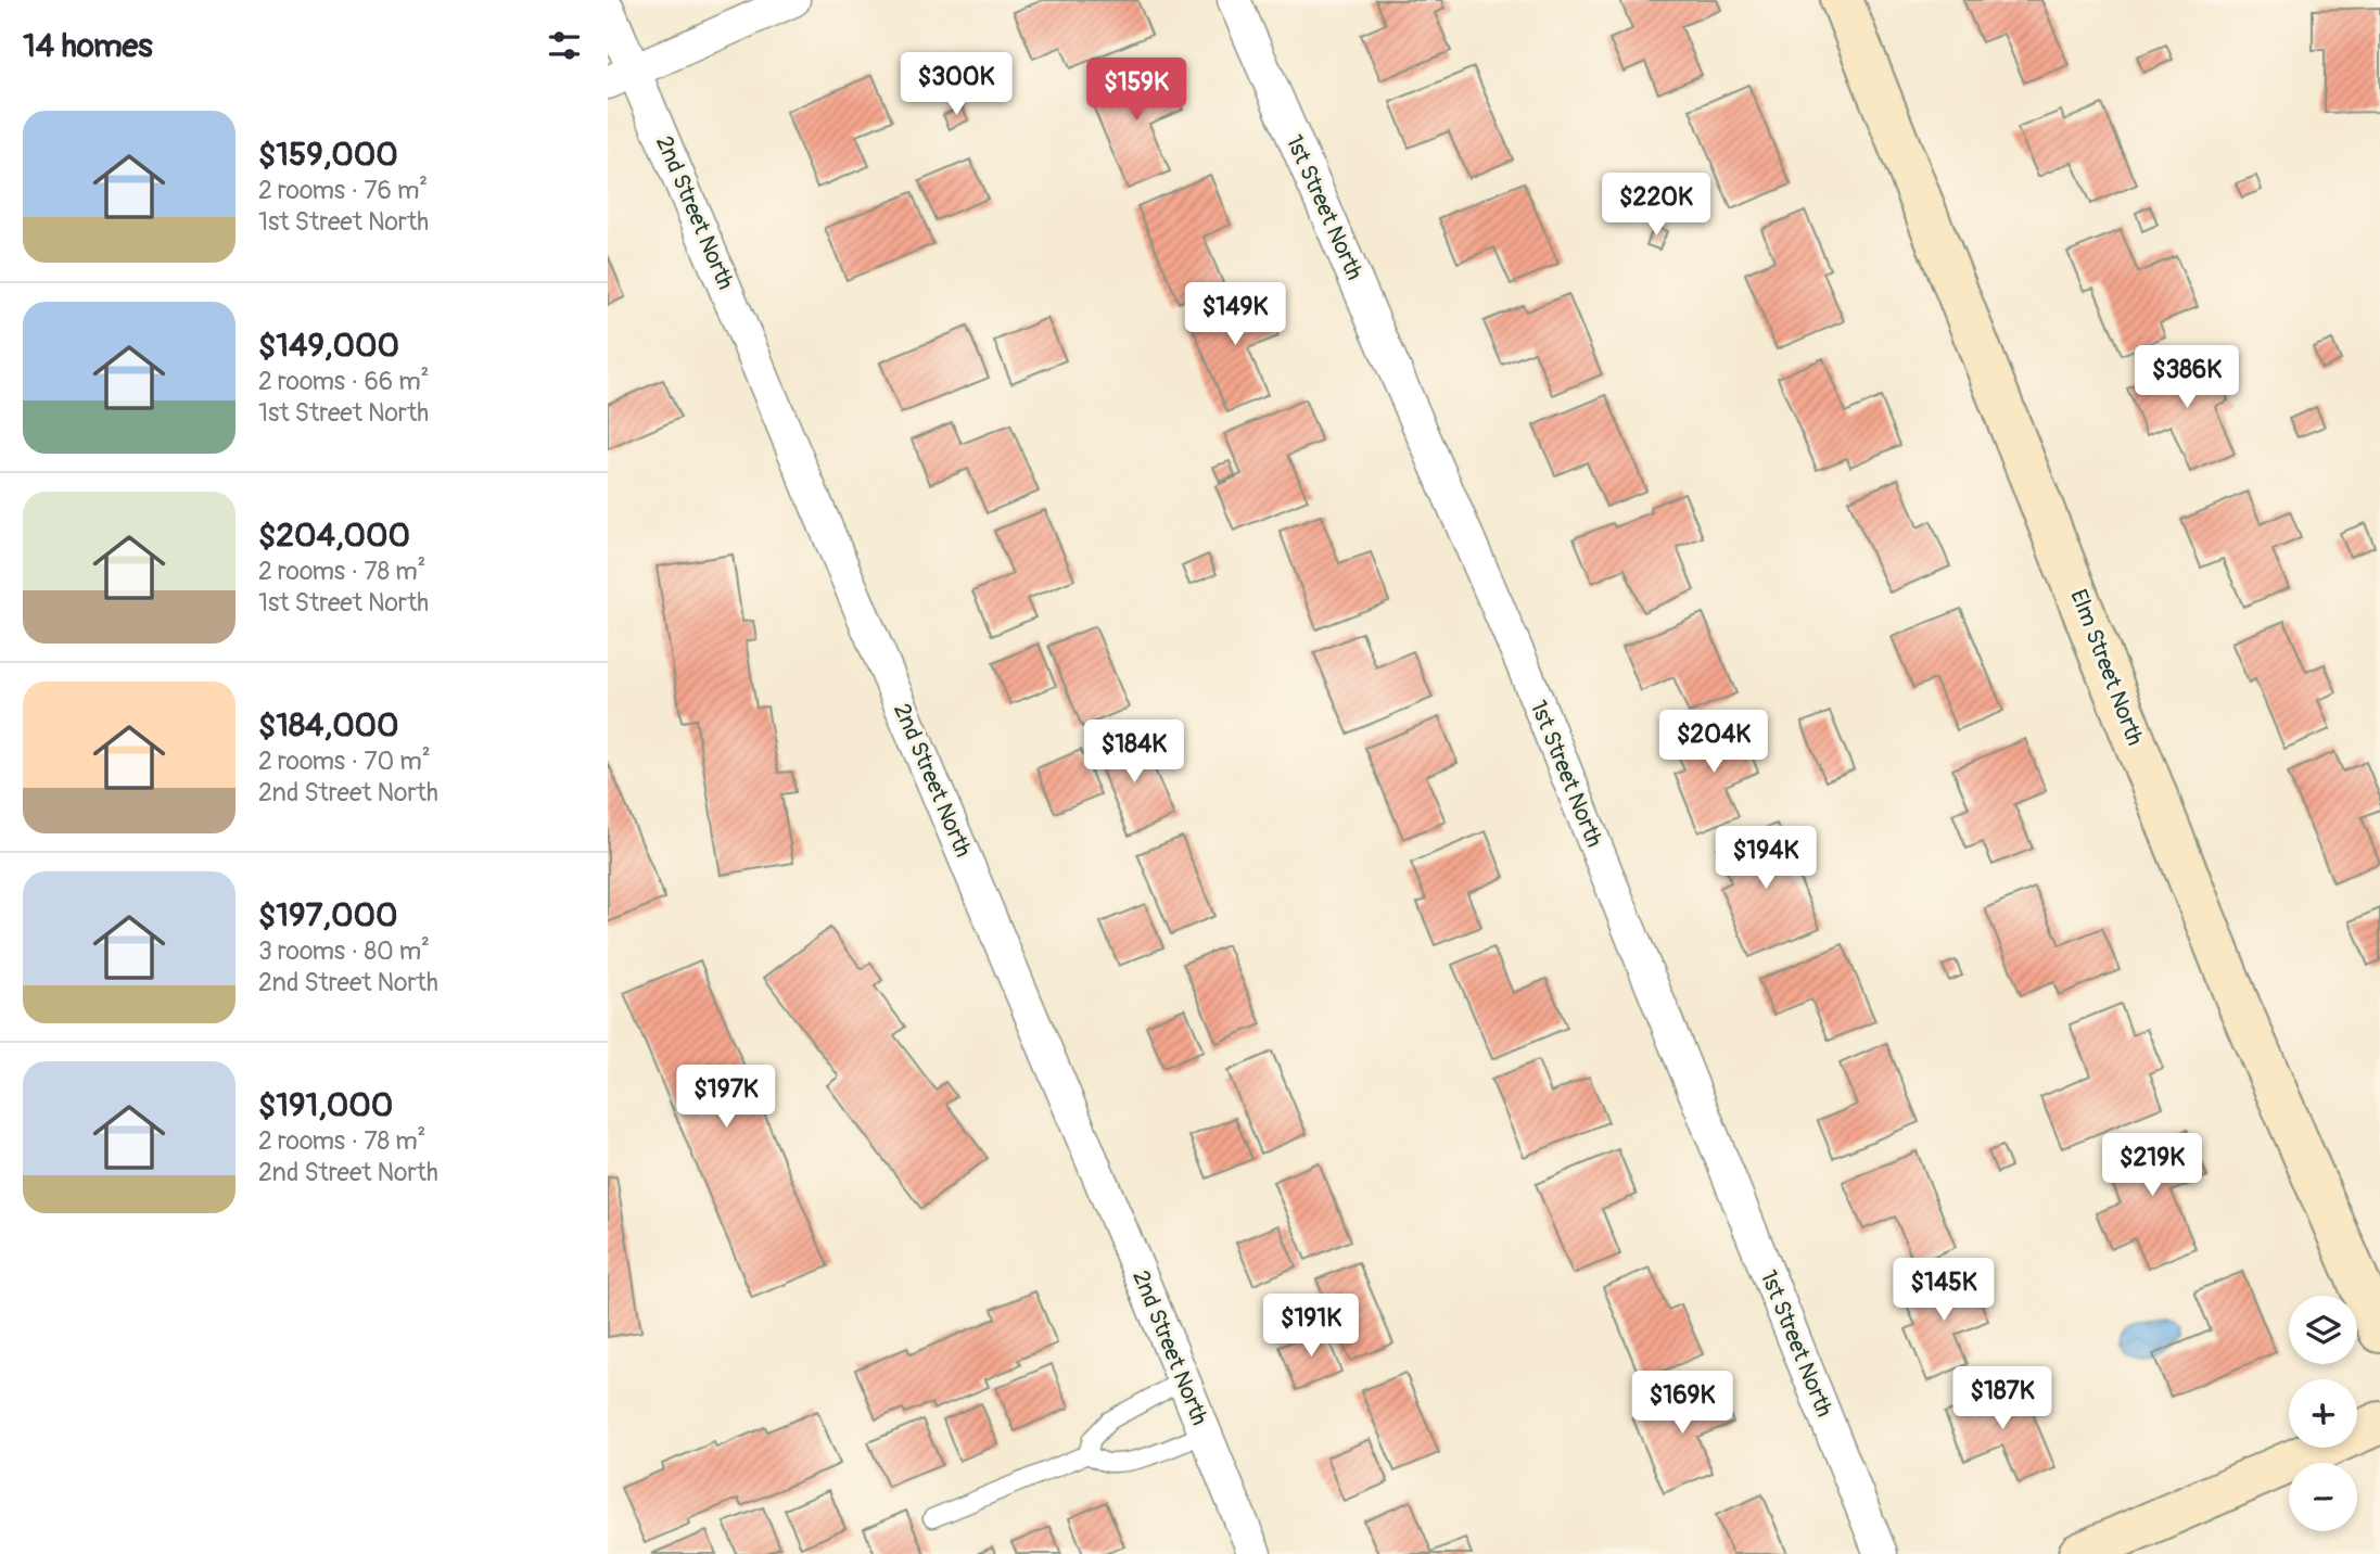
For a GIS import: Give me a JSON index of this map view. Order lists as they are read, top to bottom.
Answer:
{
  "streets": {
    "street": ["1st Street North", "2nd Street North", "Elm Street North"]
  },
  "page": {
    "heading": "14 homes",
    "price": [
      "$300K",
      "$159K",
      "$220K",
      "$149K",
      "$386K",
      "$204K",
      "$184K",
      "$194K",
      "$197K",
      "$219K",
      "$145K",
      "$191K",
      "$187K",
      "$169K"
    ],
    "list": [
      {
        "name": "$159,000",
        "note": "2 rooms · 76 m² · 1st Street North"
      },
      {
        "name": "$149,000",
        "note": "2 rooms · 66 m² · 1st Street North"
      },
      {
        "name": "$204,000",
        "note": "2 rooms · 78 m² · 1st Street North"
      },
      {
        "name": "$184,000",
        "note": "2 rooms · 70 m² · 2nd Street North"
      },
      {
        "name": "$197,000",
        "note": "3 rooms · 80 m² · 2nd Street North"
      },
      {
        "name": "$191,000",
        "note": "2 rooms · 78 m² · 2nd Street North"
      }
    ],
    "map_buttons": ["+", "−"]
  }
}
